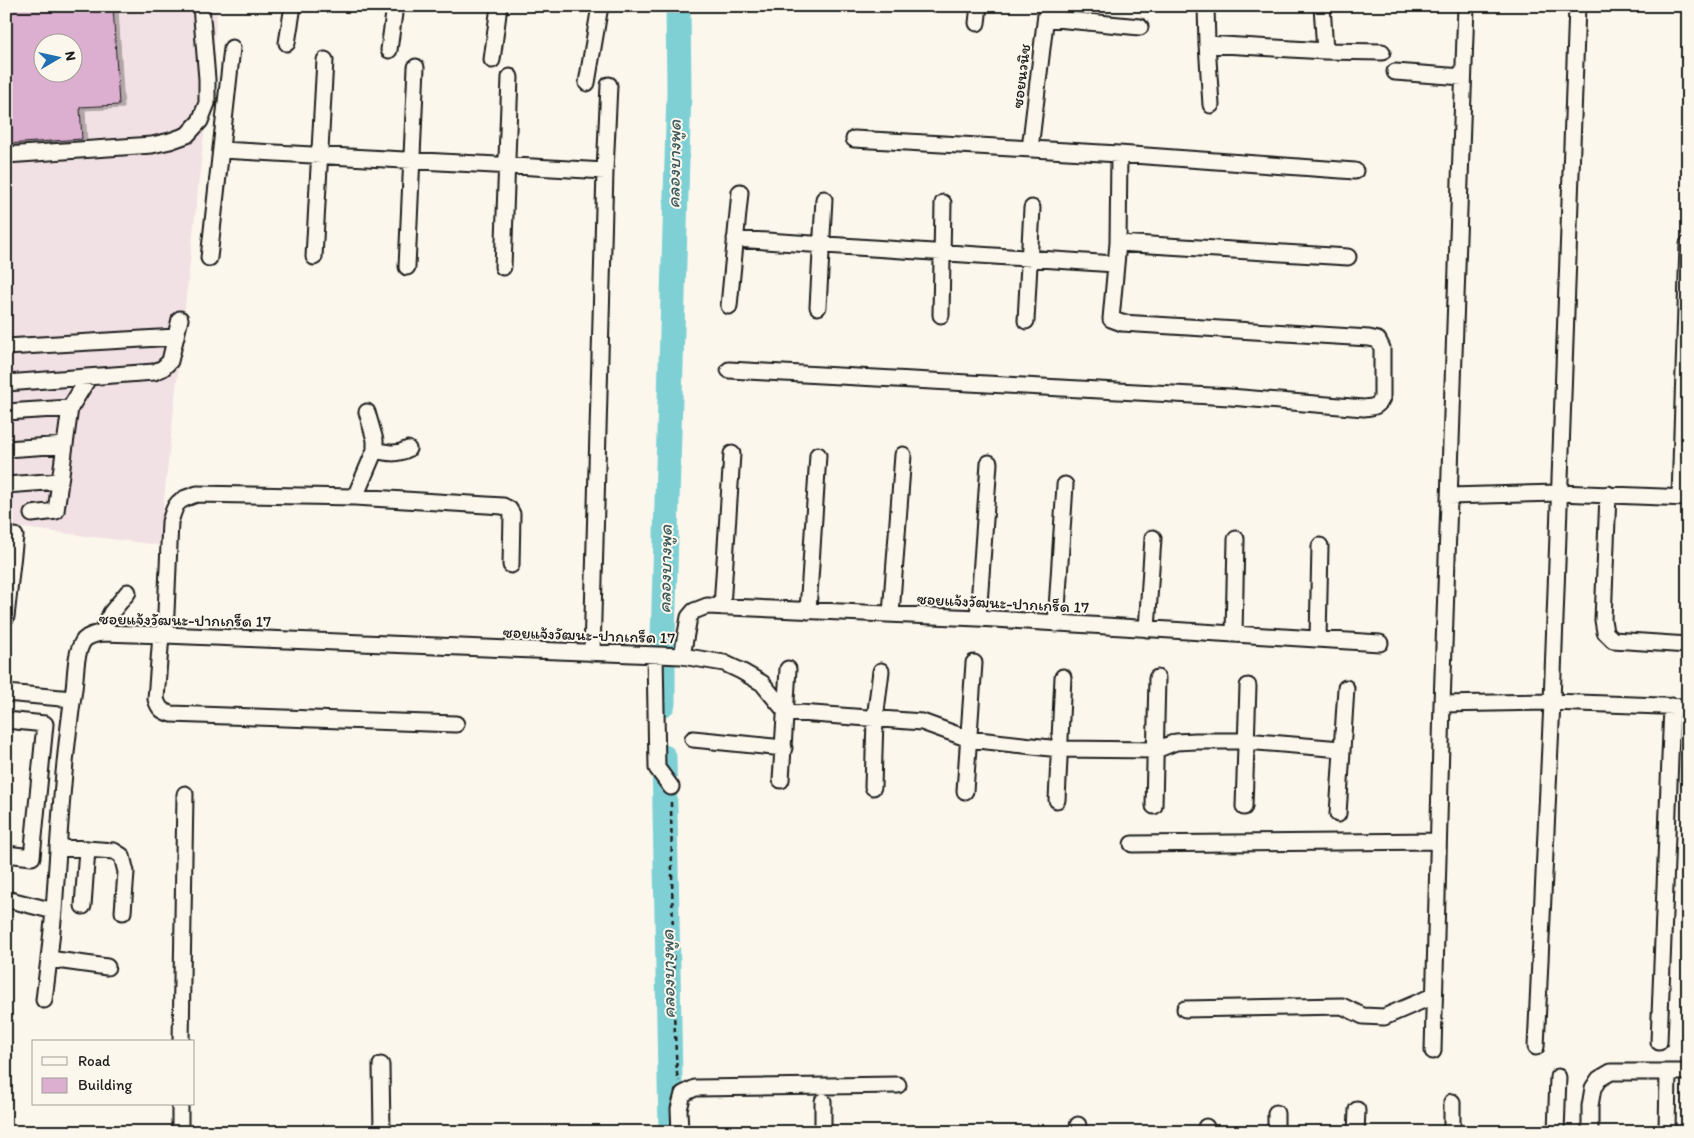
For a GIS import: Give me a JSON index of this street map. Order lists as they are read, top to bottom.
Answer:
{
  "streets": {
    "street": ["ซอยนวนิช", "ซอยแจ้งวัฒนะ-ปากเกร็ด 17"]
  },
  "water": ["คลองบางพูด"],
  "legend": ["Road", "Building"],
  "north": "right"
}
